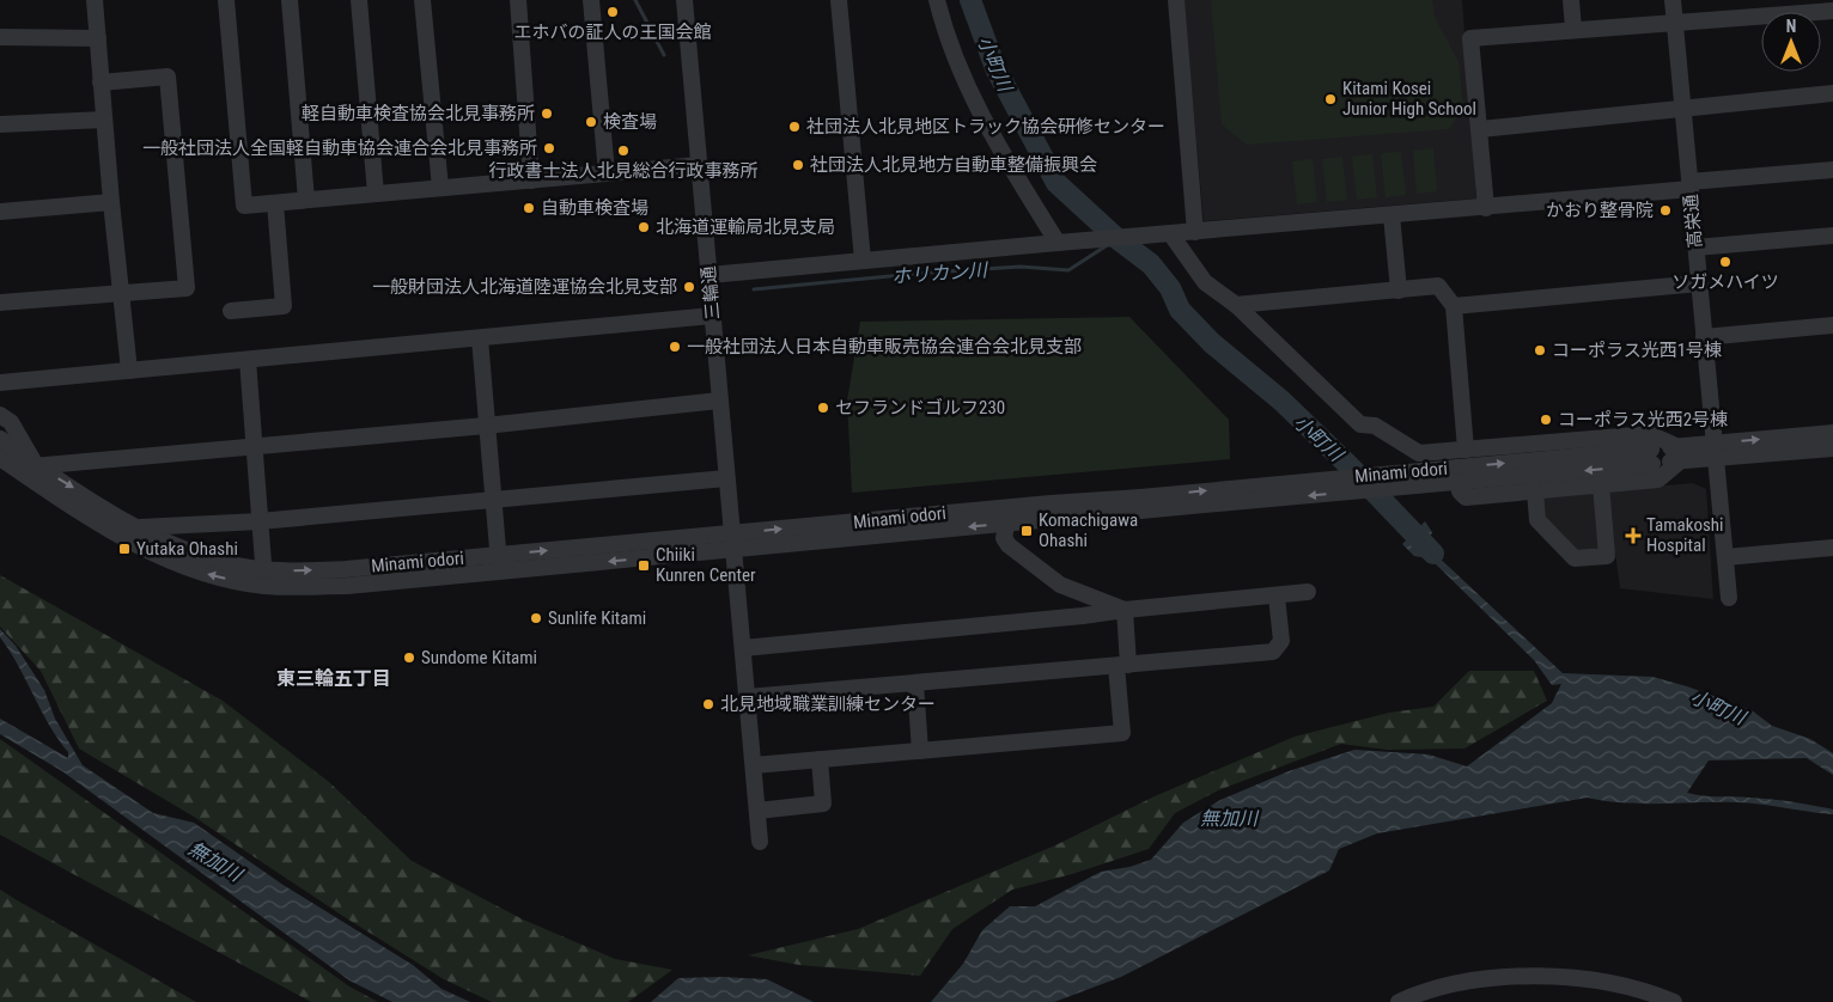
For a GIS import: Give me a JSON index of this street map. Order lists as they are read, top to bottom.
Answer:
{
  "streets": {
    "street": ["高栄通", "三輪通", "Minami odori"]
  },
  "crossings": [
    ["高栄通", "Minami odori"],
    ["三輪通", "Minami odori"]
  ],
  "districts": ["東三輪五丁目"],
  "water": ["小町川", "ホリカン川", "無加川"],
  "places": {
    "other": [
      "エホバの証人の王国会館",
      "Kitami Kosei Junior High School",
      "軽自動車検査協会北見事務所",
      "検査場",
      "社団法人北見地区トラック協会研修センター",
      "一般社団法人全国軽自動車協会連合会北見事務所",
      "行政書士法人北見総合行政事務所",
      "社団法人北見地方自動車整備振興会",
      "自動車検査場",
      "かおり整骨院",
      "北海道運輸局北見支局",
      "ソガメハイツ",
      "一般財団法人北海道陸運協会北見支部",
      "一般社団法人日本自動車販売協会連合会北見支部",
      "コーポラス光西1号棟",
      "セフランドゴルフ230",
      "コーポラス光西2号棟",
      "Sunlife Kitami",
      "Sundome Kitami",
      "北見地域職業訓練センター"
    ],
    "transit": ["Komachigawa Ohashi", "Yutaka Ohashi", "Chiiki Kunren Center"],
    "health": ["Tamakoshi Hospital"]
  },
  "north": "top"
}
